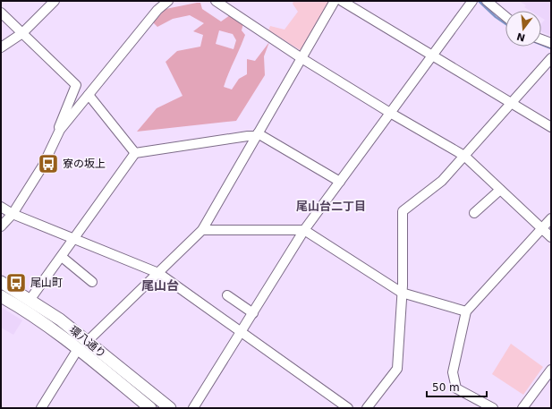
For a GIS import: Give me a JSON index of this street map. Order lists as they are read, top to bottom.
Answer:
{
  "streets": {
    "main road": ["環八通り"]
  },
  "districts": ["尾山台二丁目", "尾山台"],
  "places": {
    "bus stop": ["寮の坂上", "尾山町"]
  },
  "scale_bar": "50 m",
  "north": "bottom"
}
